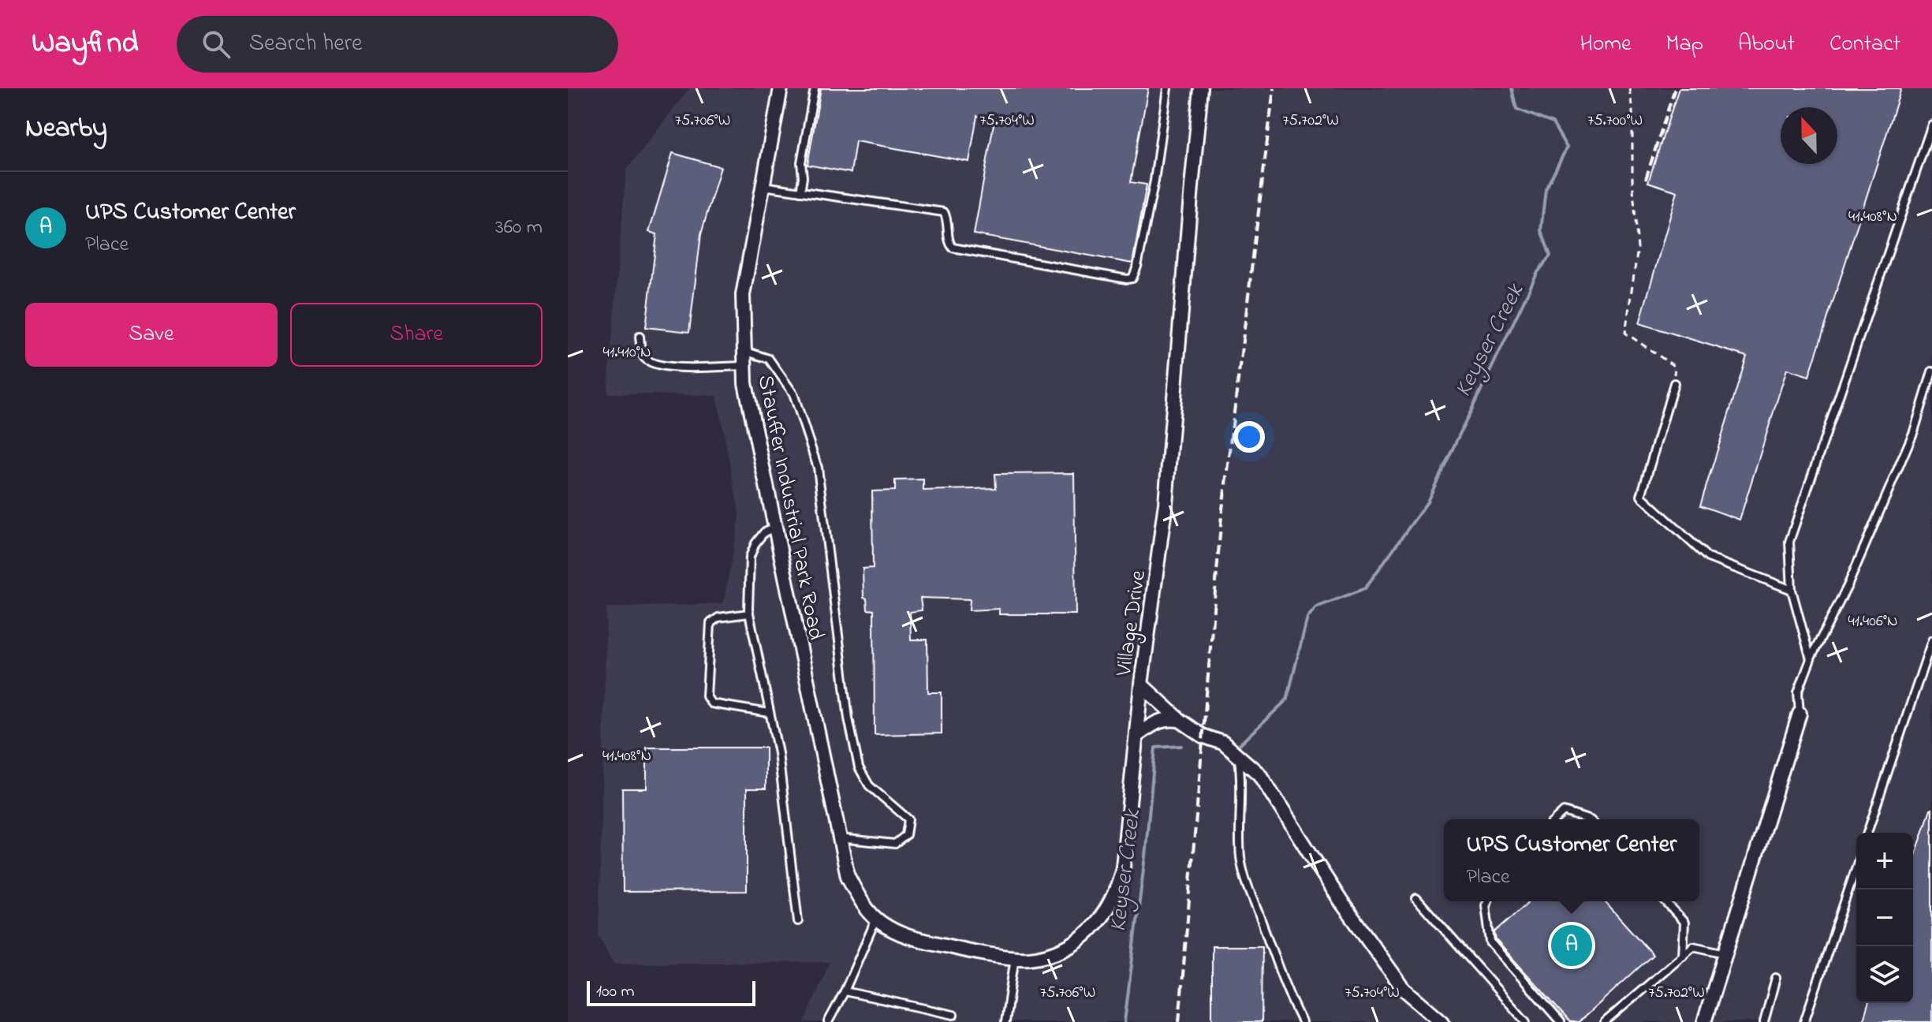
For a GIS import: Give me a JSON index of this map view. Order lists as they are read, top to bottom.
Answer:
{
  "streets": {
    "street": ["Stauffer Industrial Park Road", "Village Drive"]
  },
  "crossings": [
    ["Stauffer Industrial Park Road", "Village Drive"]
  ],
  "water": ["Keyser Creek"],
  "scale_bar": "100 m",
  "north": "top",
  "page": {
    "header": "Wayfind",
    "search": "Search here",
    "nav": [
      "Home",
      "Map",
      "About",
      "Contact"
    ],
    "heading": "Nearby",
    "list": [
      {
        "mark": "A",
        "name": "UPS Customer Center",
        "note": "Place",
        "value": "360 m"
      }
    ],
    "buttons": ["Save", "Share"],
    "popup": ["UPS Customer Center", "Place"],
    "map_buttons": ["+", "−"],
    "pins": "A",
    "scale": "100 m"
  },
  "coordinates": [
    "75.706°W",
    "75.704°W",
    "75.700°W",
    "75.702°W",
    "41.408°N",
    "41.410°N",
    "41.406°N"
  ]
}
